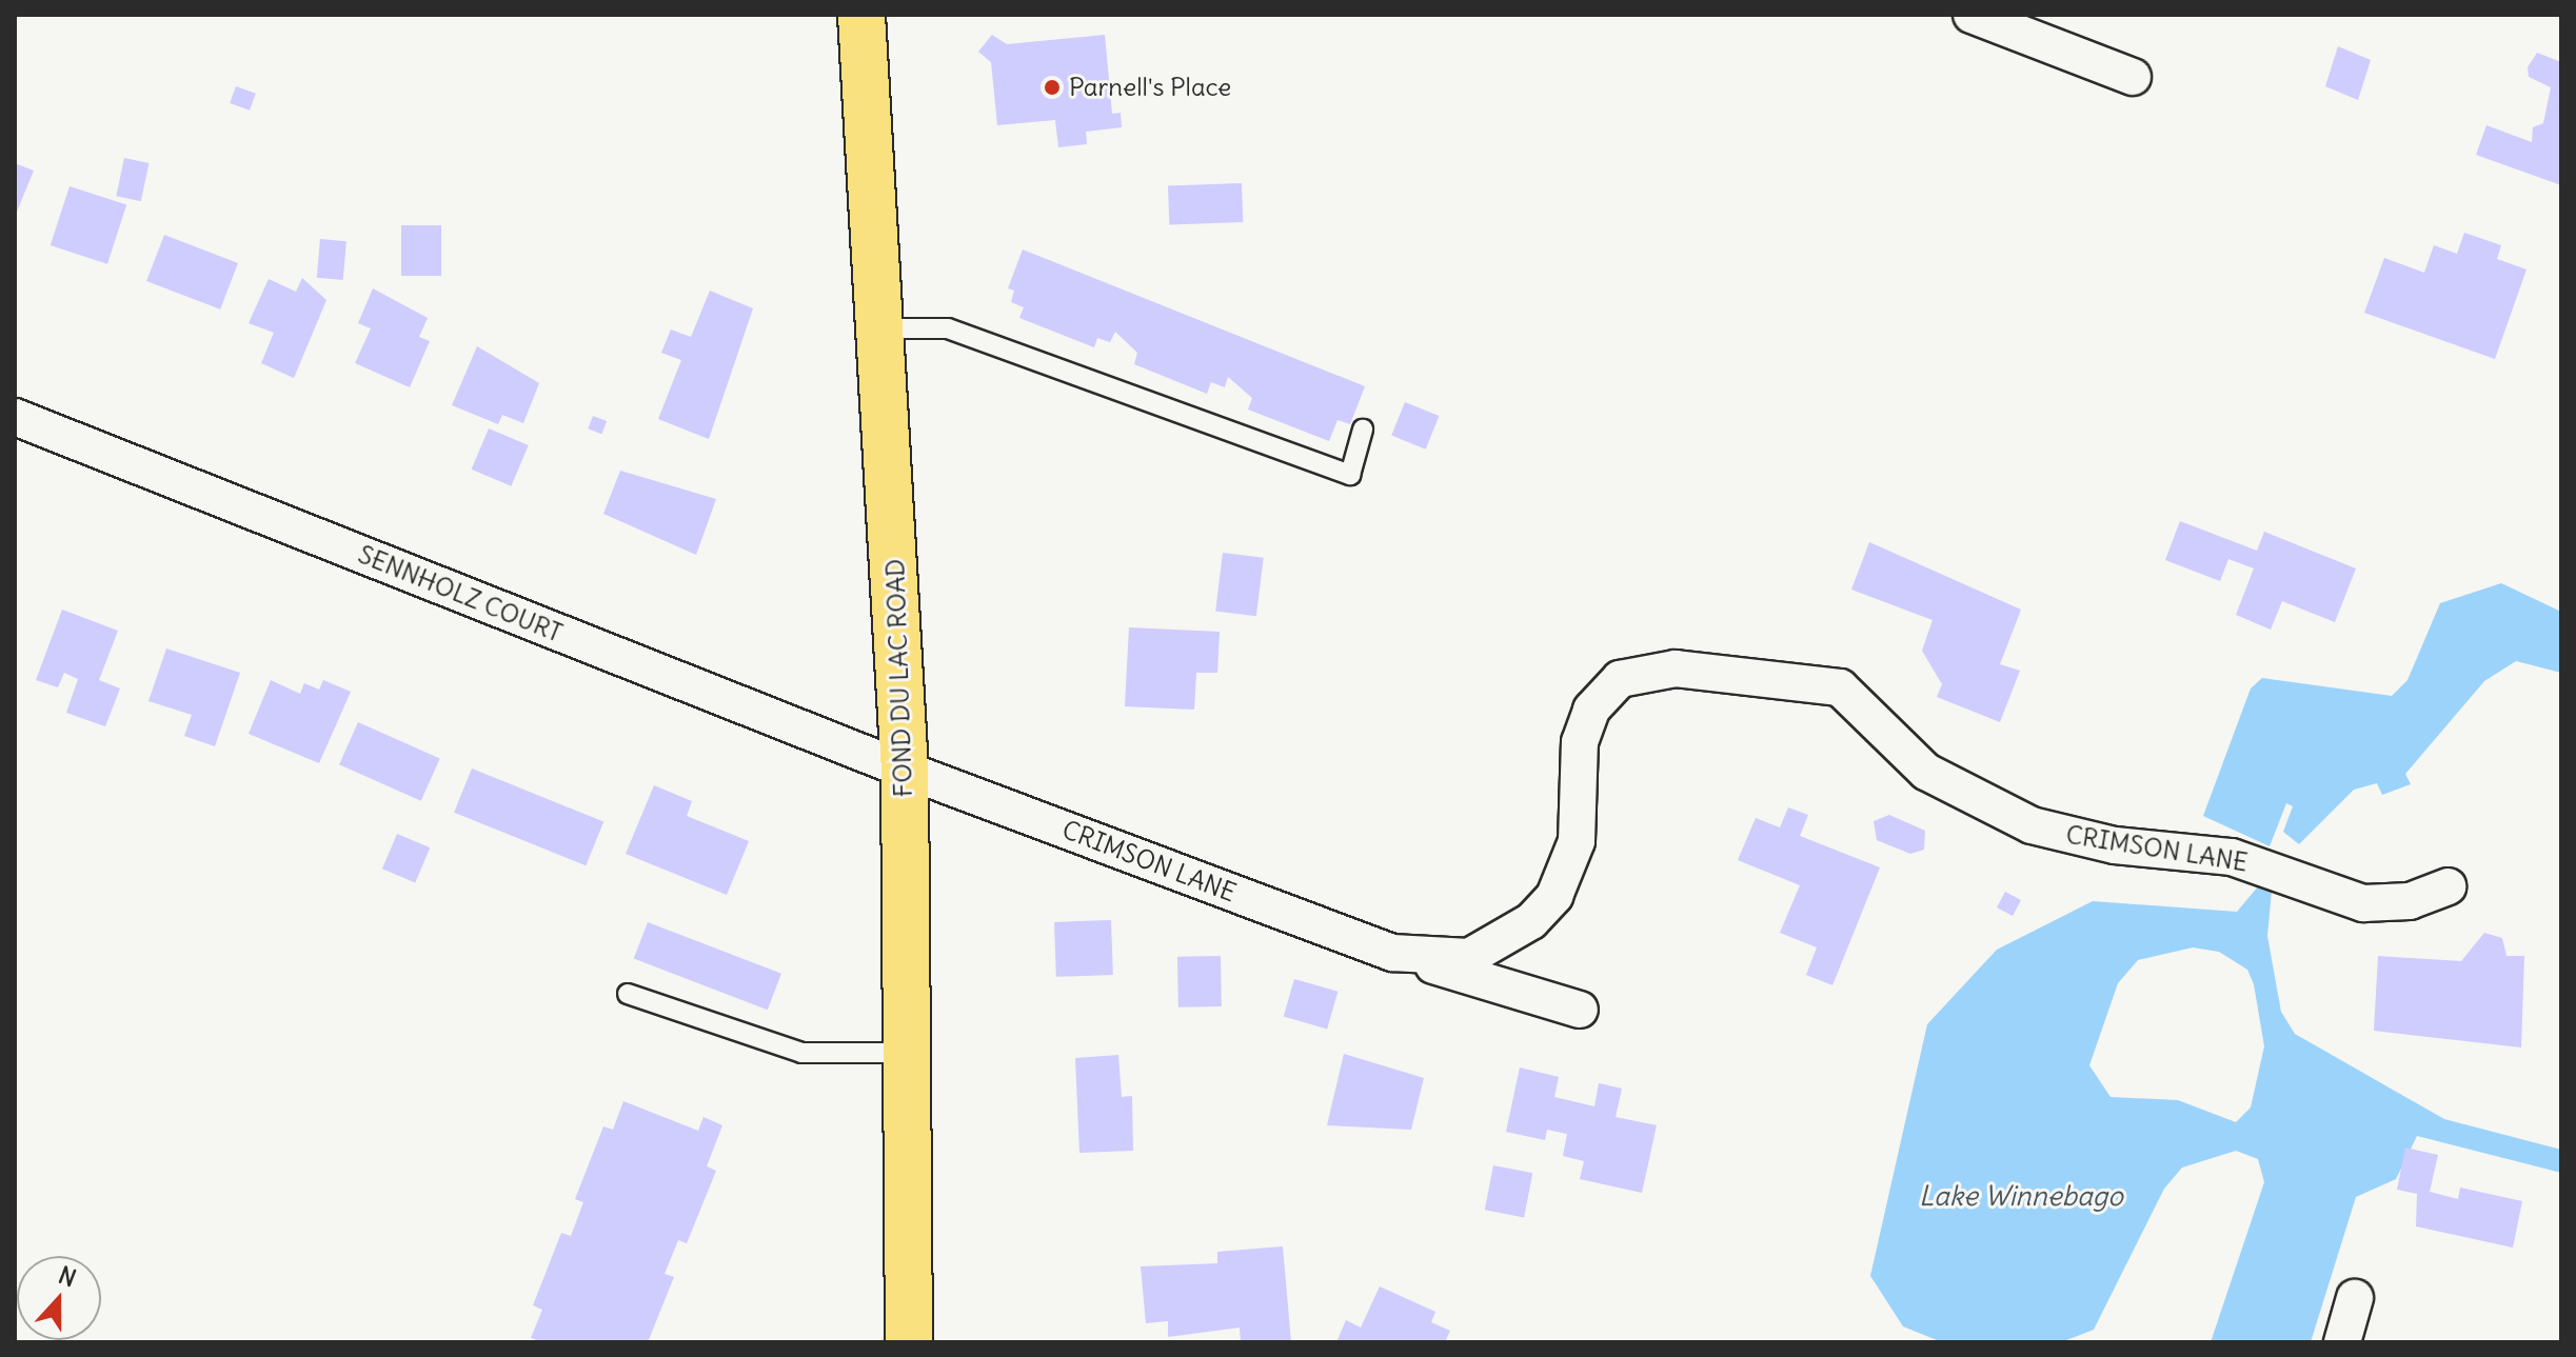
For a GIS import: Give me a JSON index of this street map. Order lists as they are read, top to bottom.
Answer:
{
  "streets": {
    "main road": ["FOND DU LAC ROAD"],
    "street": ["SENNHOLZ COURT", "CRIMSON LANE"]
  },
  "crossings": [
    ["SENNHOLZ COURT", "FOND DU LAC ROAD"],
    ["SENNHOLZ COURT", "CRIMSON LANE"],
    ["FOND DU LAC ROAD", "CRIMSON LANE"]
  ],
  "water": ["Lake Winnebago"],
  "places": ["Parnell's Place"],
  "north": "top"
}
